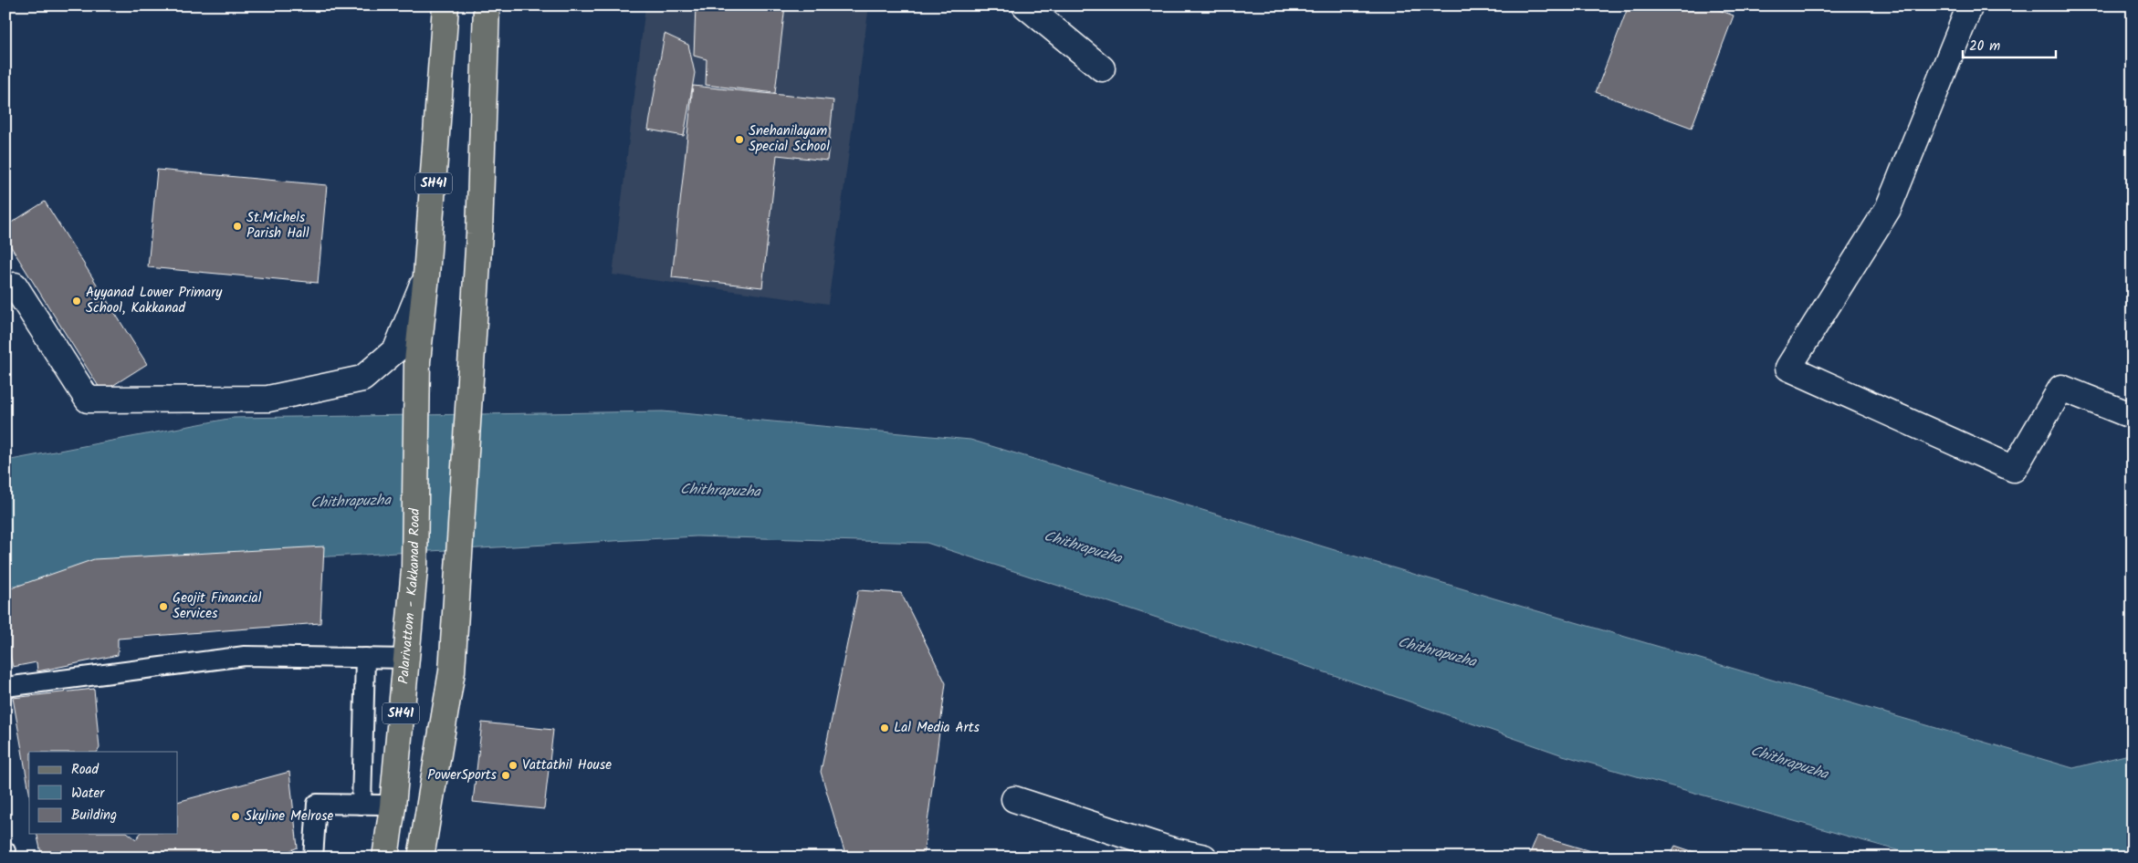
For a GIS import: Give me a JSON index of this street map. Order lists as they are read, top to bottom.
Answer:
{
  "streets": {
    "main road": ["SH41", "Palarivattom - Kakkanad Road"]
  },
  "crossings": [
    ["SH41", "Palarivattom - Kakkanad Road"]
  ],
  "water": ["Chithrapuzha"],
  "places": [
    "Snehanilayam Special School",
    "St.Michels Parish Hall",
    "Ayyanad Lower Primary School, Kakkanad",
    "Geojit Financial Services",
    "Lal Media Arts",
    "Vattathil House",
    "PowerSports",
    "Skyline Melrose"
  ],
  "legend": ["Road", "Water", "Building"],
  "scale_bar": "20 m"
}
